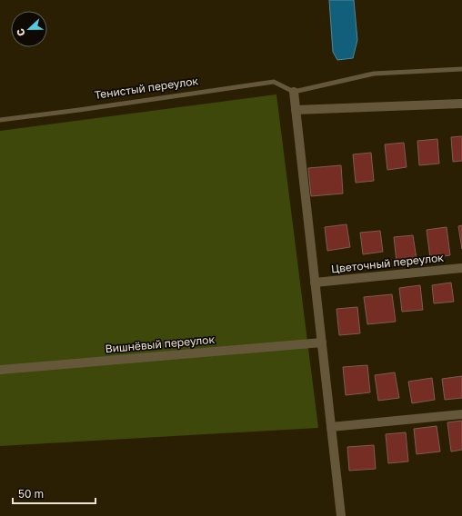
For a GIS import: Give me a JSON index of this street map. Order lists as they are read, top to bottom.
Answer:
{
  "streets": {
    "street": ["Цветочный переулок", "Вишнёвый переулок"],
    "lane": ["Тенистый переулок"]
  },
  "scale_bar": "50 m",
  "north": "left"
}
